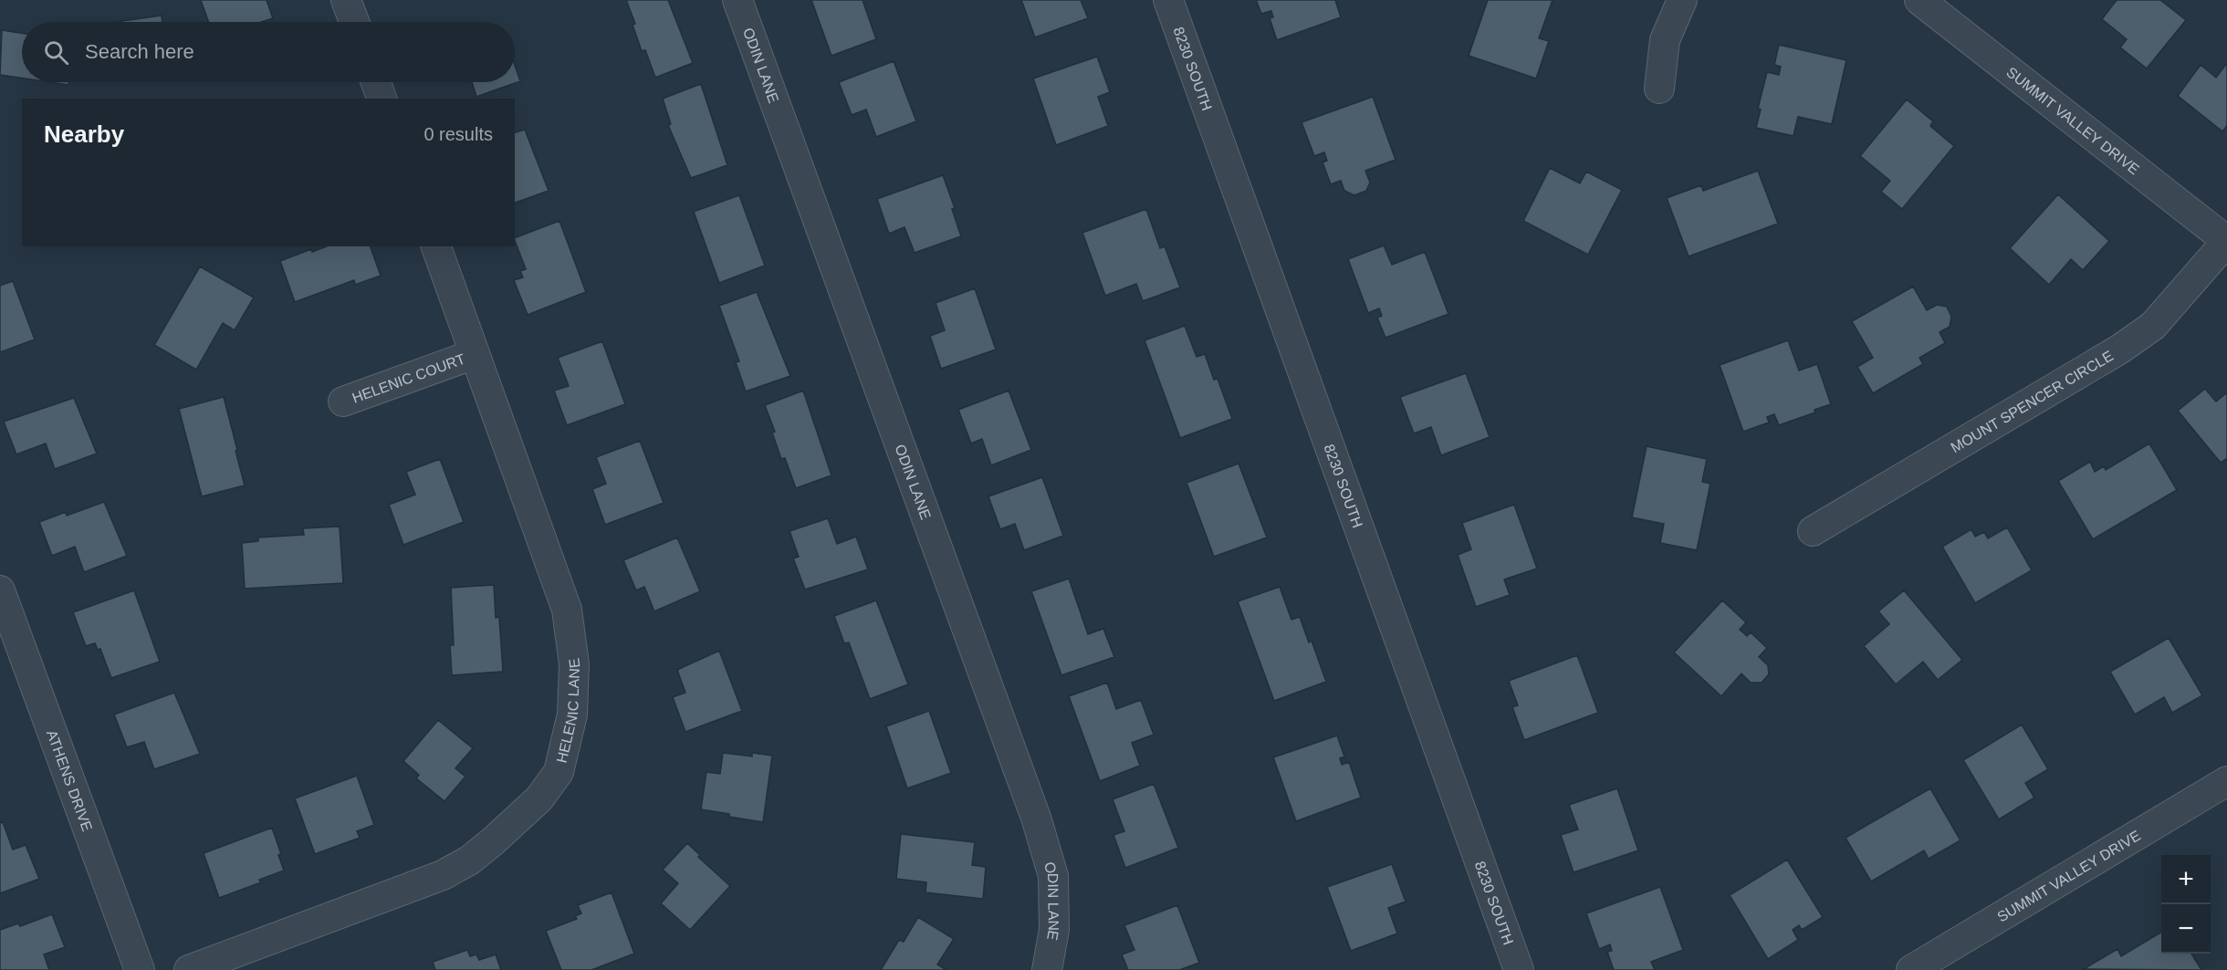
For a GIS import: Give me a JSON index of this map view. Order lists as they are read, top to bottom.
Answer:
{
  "streets": {
    "street": [
      "ODIN LANE",
      "8230 SOUTH",
      "SUMMIT VALLEY DRIVE",
      "HELENIC COURT",
      "MOUNT SPENCER CIRCLE",
      "HELENIC LANE",
      "ATHENS DRIVE"
    ]
  },
  "crossings": [
    ["SUMMIT VALLEY DRIVE", "MOUNT SPENCER CIRCLE"],
    ["HELENIC COURT", "HELENIC LANE"]
  ],
  "page": {
    "search": "Search here",
    "heading": ["Nearby", "0 results"],
    "map_buttons": ["+", "−"]
  }
}
